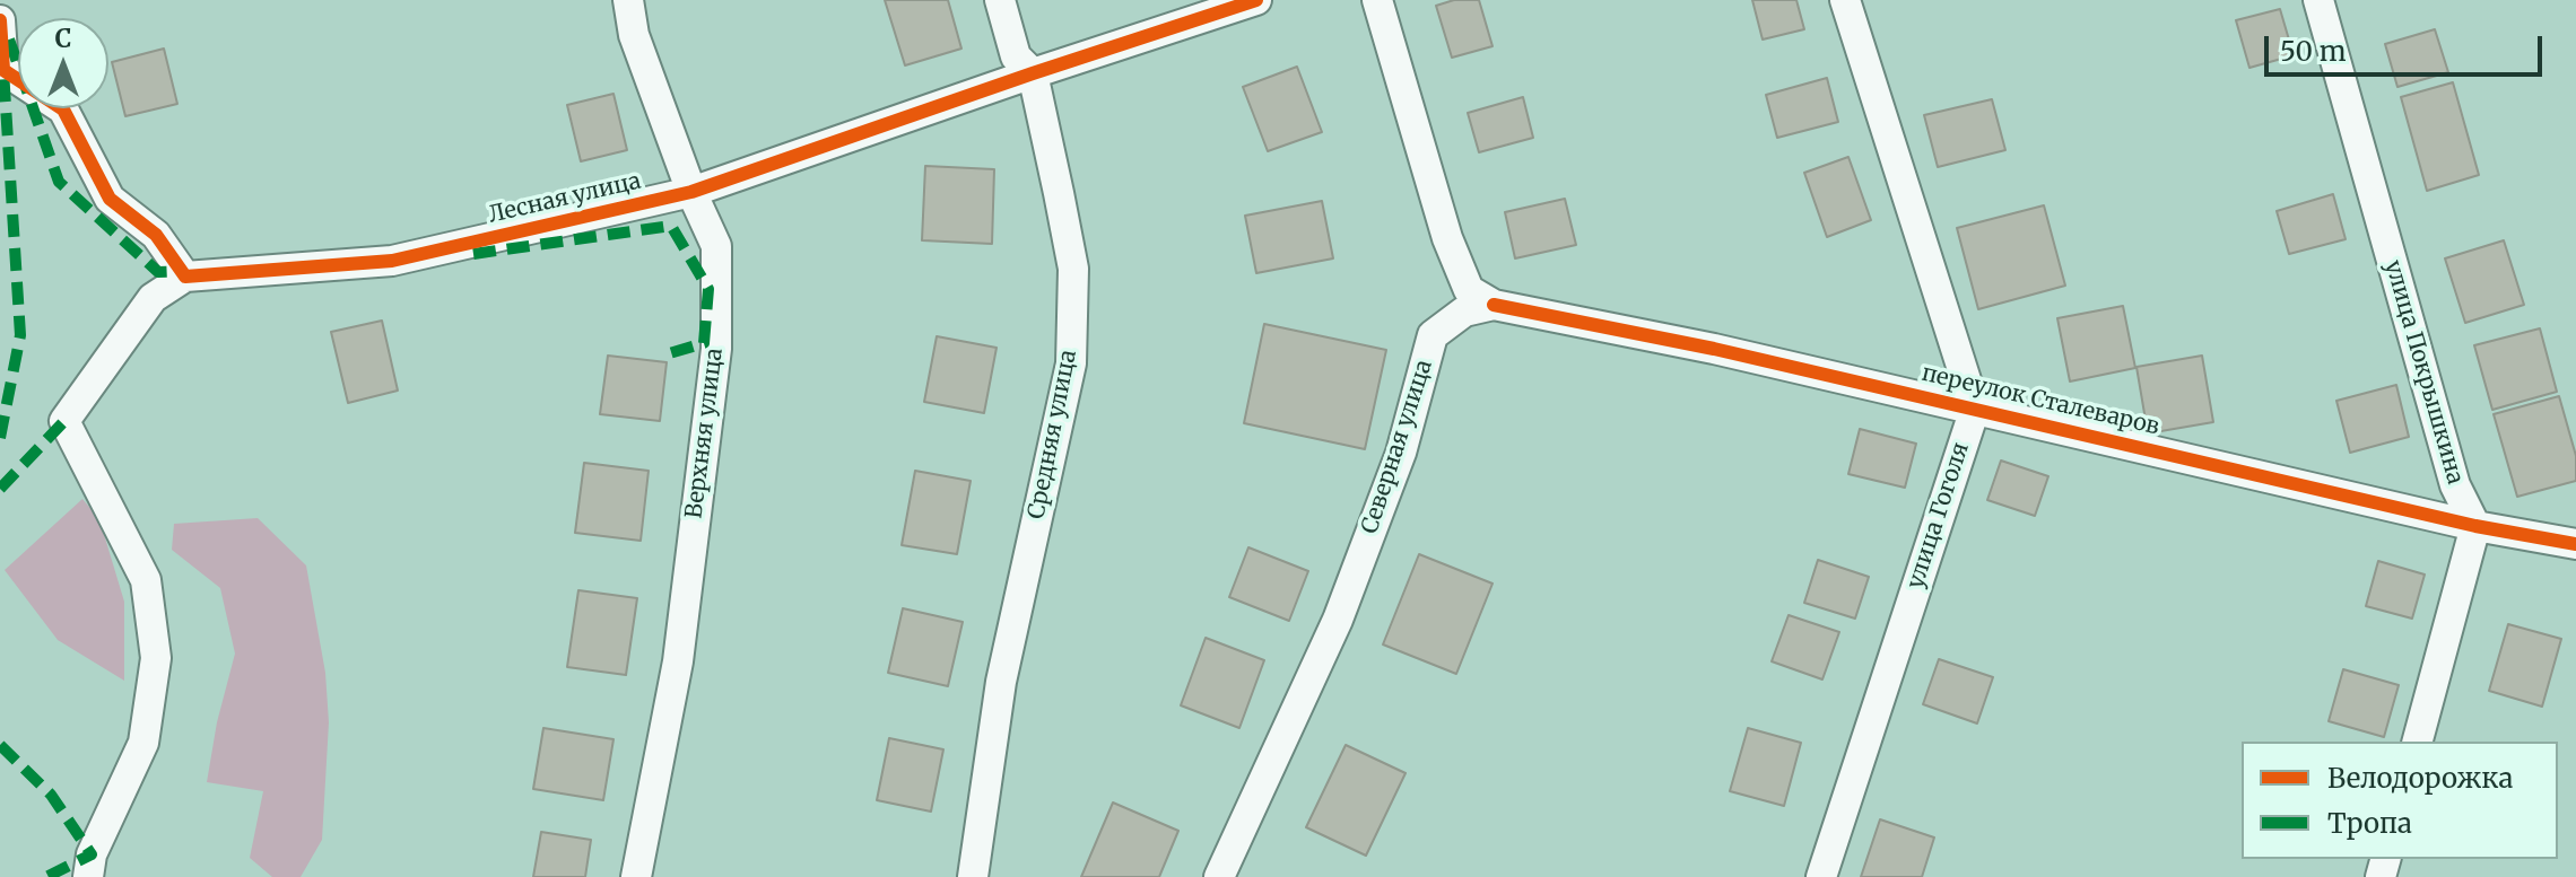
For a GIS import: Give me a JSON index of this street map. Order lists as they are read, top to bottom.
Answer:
{
  "streets": {
    "street": [
      "Лесная улица",
      "улица Покрышкина",
      "переулок Сталеваров",
      "Верхняя улица",
      "Средняя улица",
      "Северная улица",
      "улица Гоголя"
    ]
  },
  "crossings": [
    ["Лесная улица", "Верхняя улица"],
    ["Лесная улица", "Средняя улица"],
    ["улица Покрышкина", "переулок Сталеваров"],
    ["переулок Сталеваров", "Северная улица"],
    ["переулок Сталеваров", "улица Гоголя"]
  ],
  "legend": ["Велодорожка", "Тропа"],
  "scale_bar": "50 m",
  "north": "top"
}
